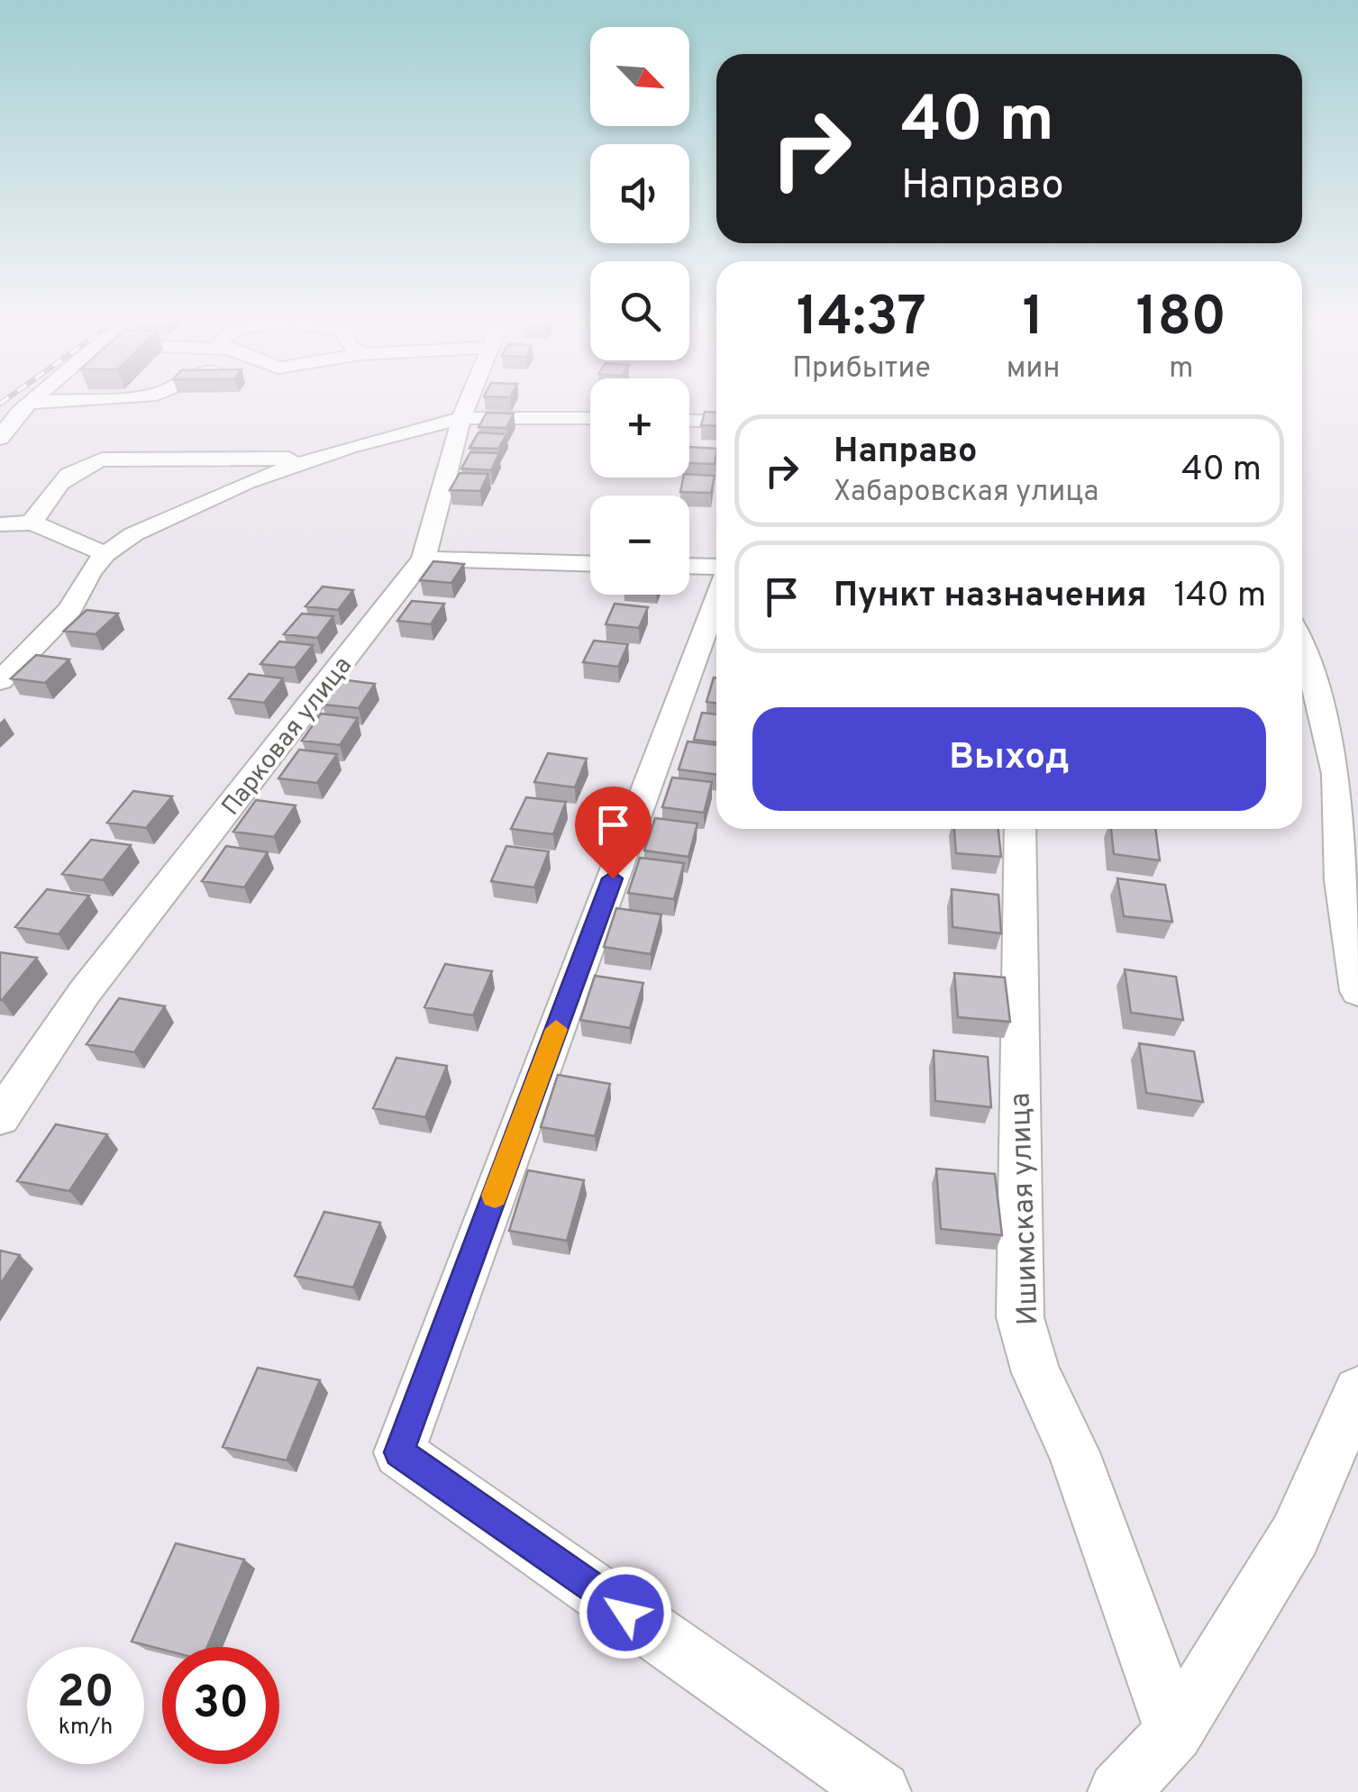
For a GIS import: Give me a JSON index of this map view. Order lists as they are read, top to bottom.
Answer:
{
  "streets": {
    "street": ["Парковая улица", "Ишимская улица"]
  },
  "north": "bottom right",
  "page": {
    "map_buttons": ["+", "−"],
    "turn": ["40 m", "Направо"],
    "eta": [
      "14:37",
      "Прибытие",
      "1",
      "мин",
      "180",
      "m"
    ],
    "list": [
      {
        "name": "Направо",
        "note": "Хабаровская улица",
        "value": "40 m"
      },
      {
        "name": "Пункт назначения",
        "value": "140 m"
      }
    ],
    "buttons": "Выход",
    "speed": "20 km/h",
    "limit": "30"
  }
}
